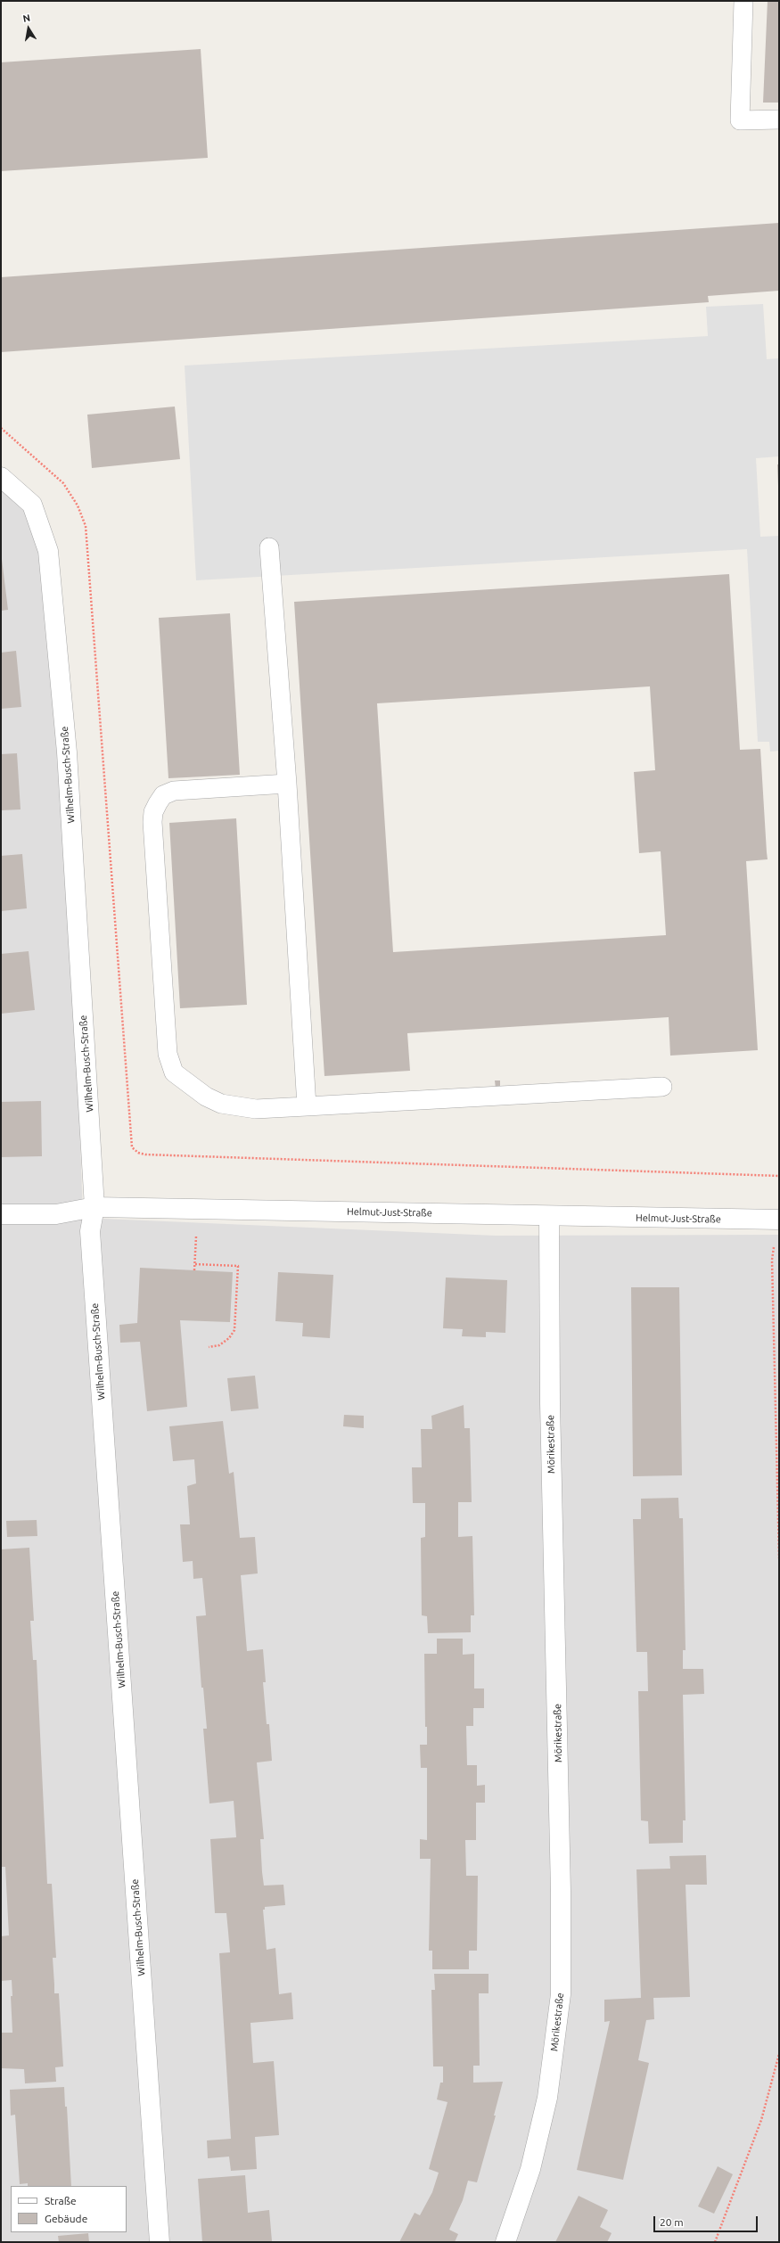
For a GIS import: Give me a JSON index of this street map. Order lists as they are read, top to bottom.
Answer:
{
  "streets": {
    "street": ["Wilhelm-Busch-Straße", "Helmut-Just-Straße", "Mörikestraße"]
  },
  "crossings": [
    ["Wilhelm-Busch-Straße", "Helmut-Just-Straße"],
    ["Helmut-Just-Straße", "Mörikestraße"]
  ],
  "legend": ["Straße", "Gebäude"],
  "scale_bar": "20 m",
  "north": "top"
}
